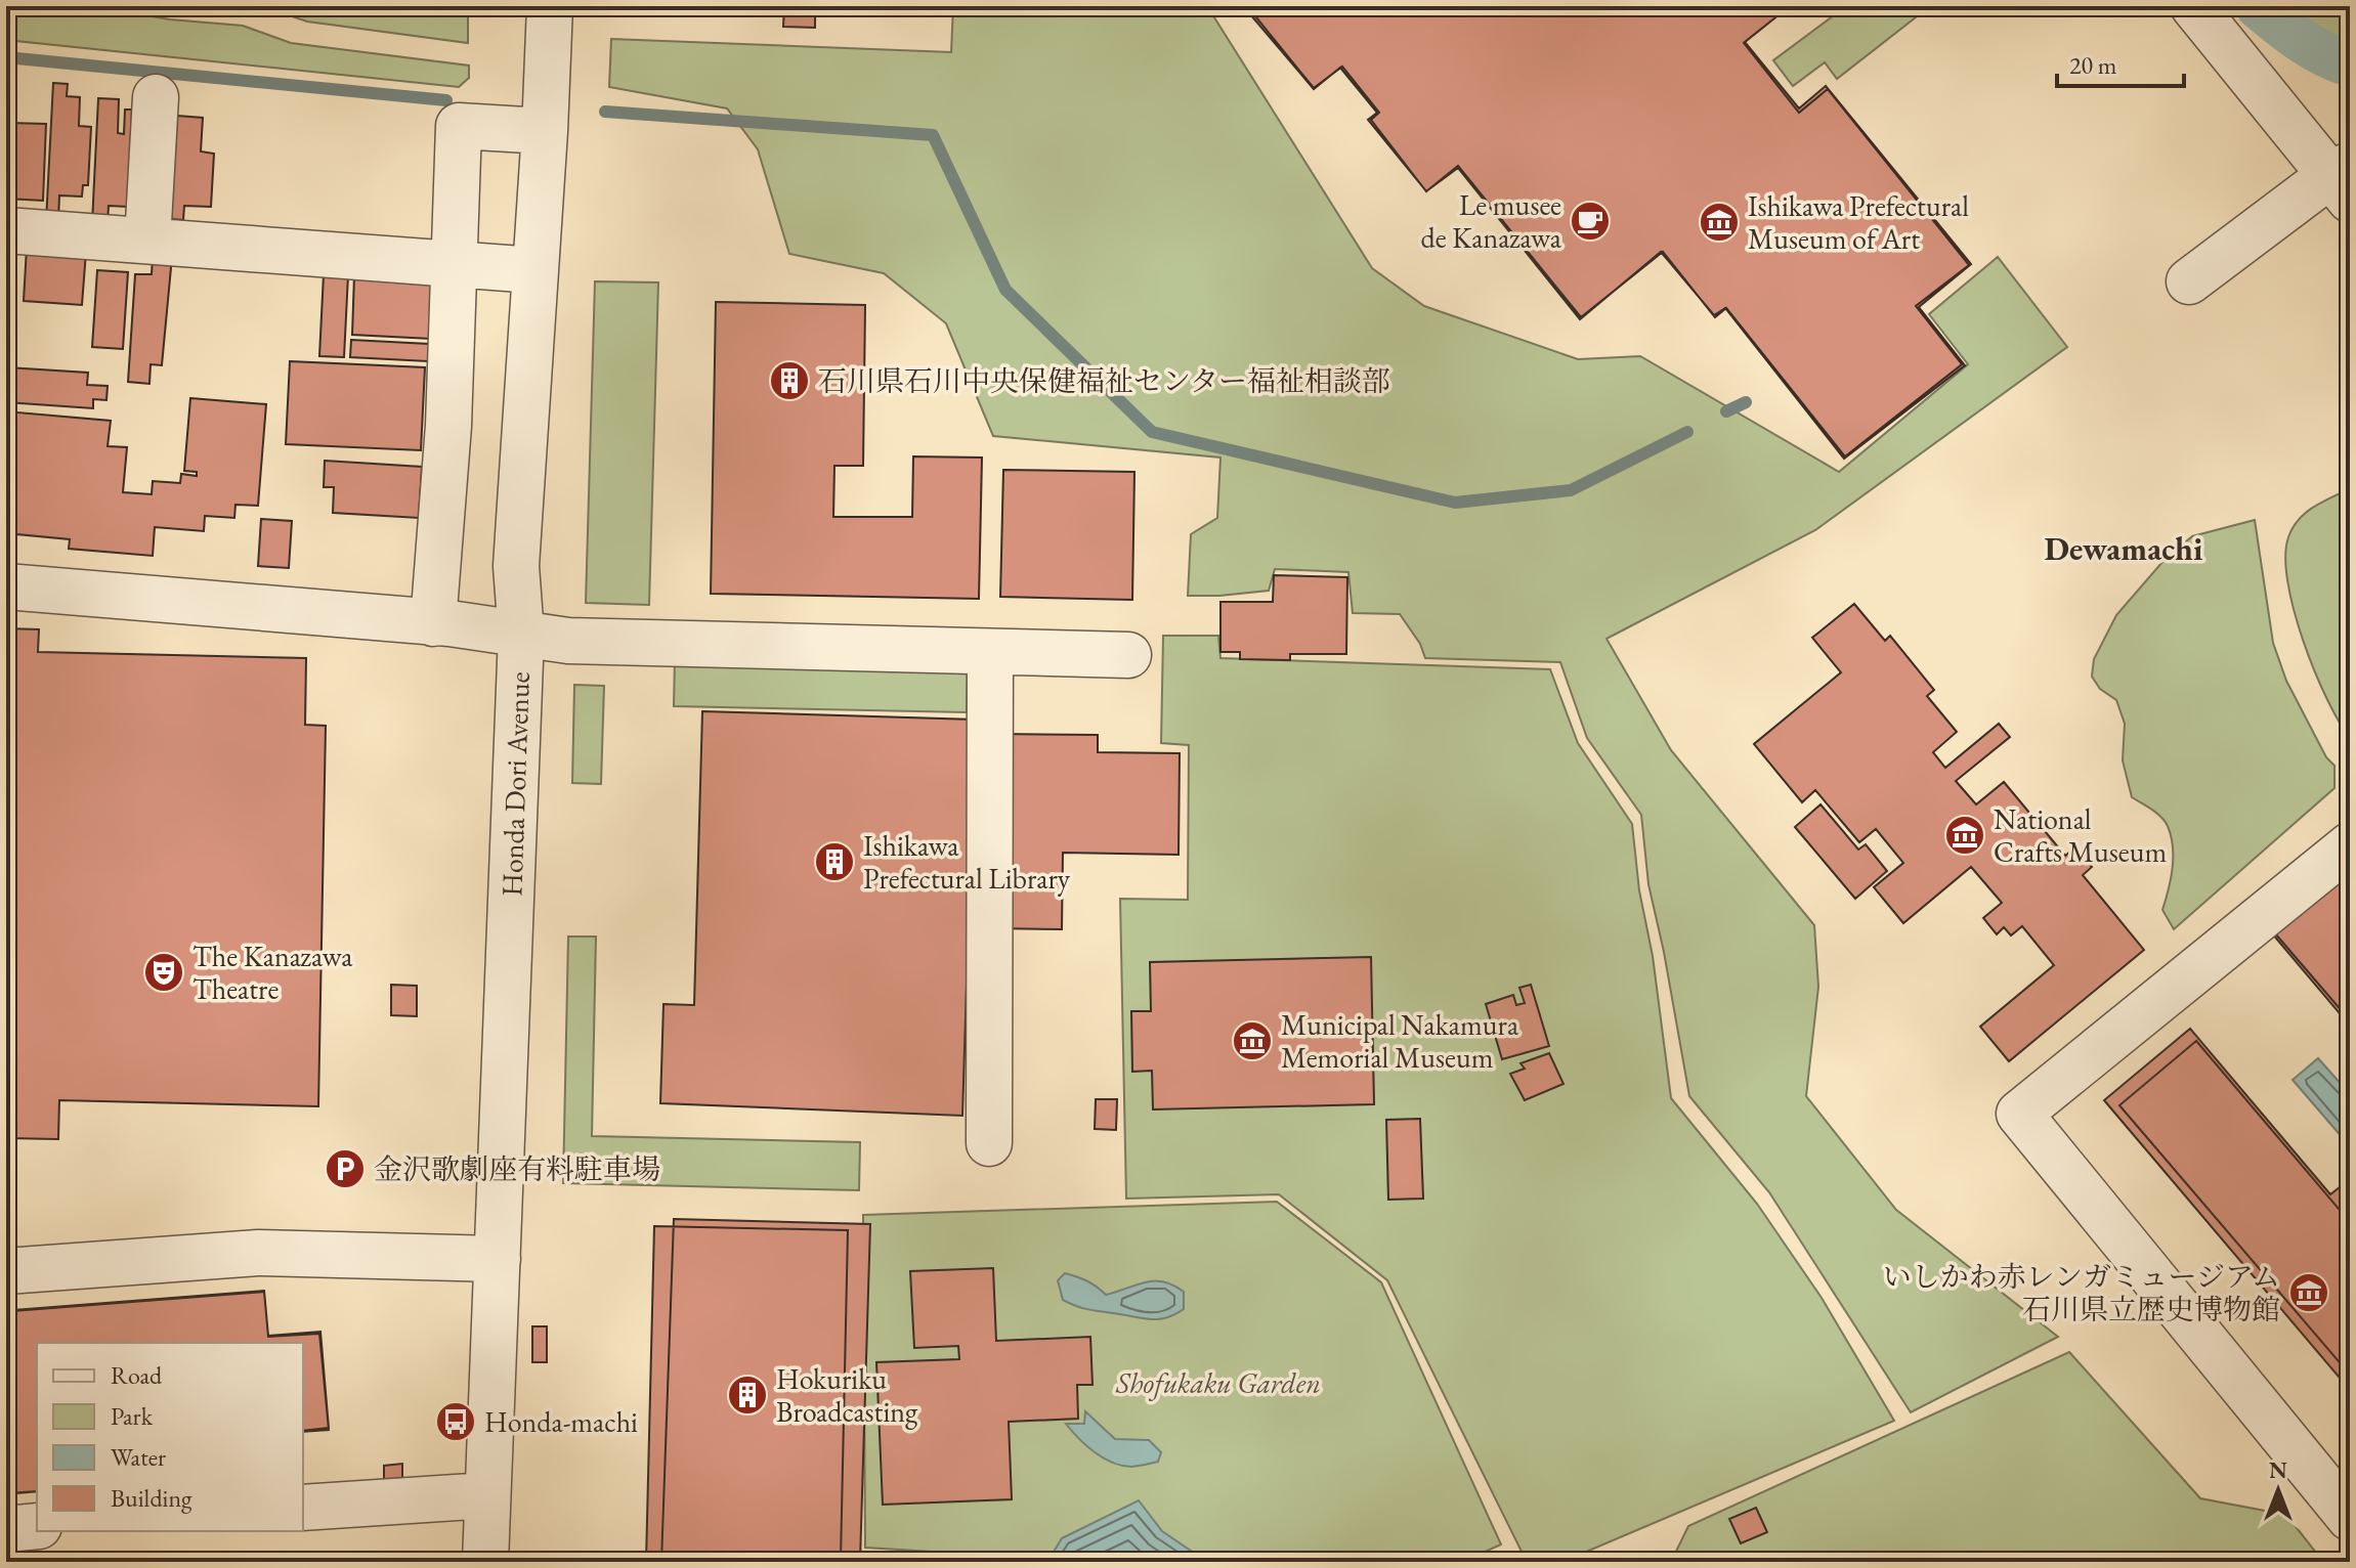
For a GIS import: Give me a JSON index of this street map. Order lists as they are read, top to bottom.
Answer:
{
  "streets": {
    "street": ["Honda Dori Avenue"]
  },
  "districts": ["Dewamachi"],
  "parks": ["Shofukaku Garden"],
  "places": {
    "cafe": ["Le musee de Kanazawa"],
    "museum": [
      "Ishikawa Prefectural Museum of Art",
      "National Crafts Museum",
      "Municipal Nakamura Memorial Museum",
      "いしかわ赤レンガミュージアム 石川県立歴史博物館"
    ],
    "building": ["石川県石川中央保健福祉センター福祉相談部", "Ishikawa Prefectural Library", "Hokuriku Broadcasting"],
    "theatre": ["The Kanazawa Theatre"],
    "parking": ["金沢歌劇座有料駐車場"],
    "bus stop": ["Honda-machi"]
  },
  "legend": [
    "Road",
    "Park",
    "Water",
    "Building"
  ],
  "scale_bar": "20 m",
  "north": "top"
}
